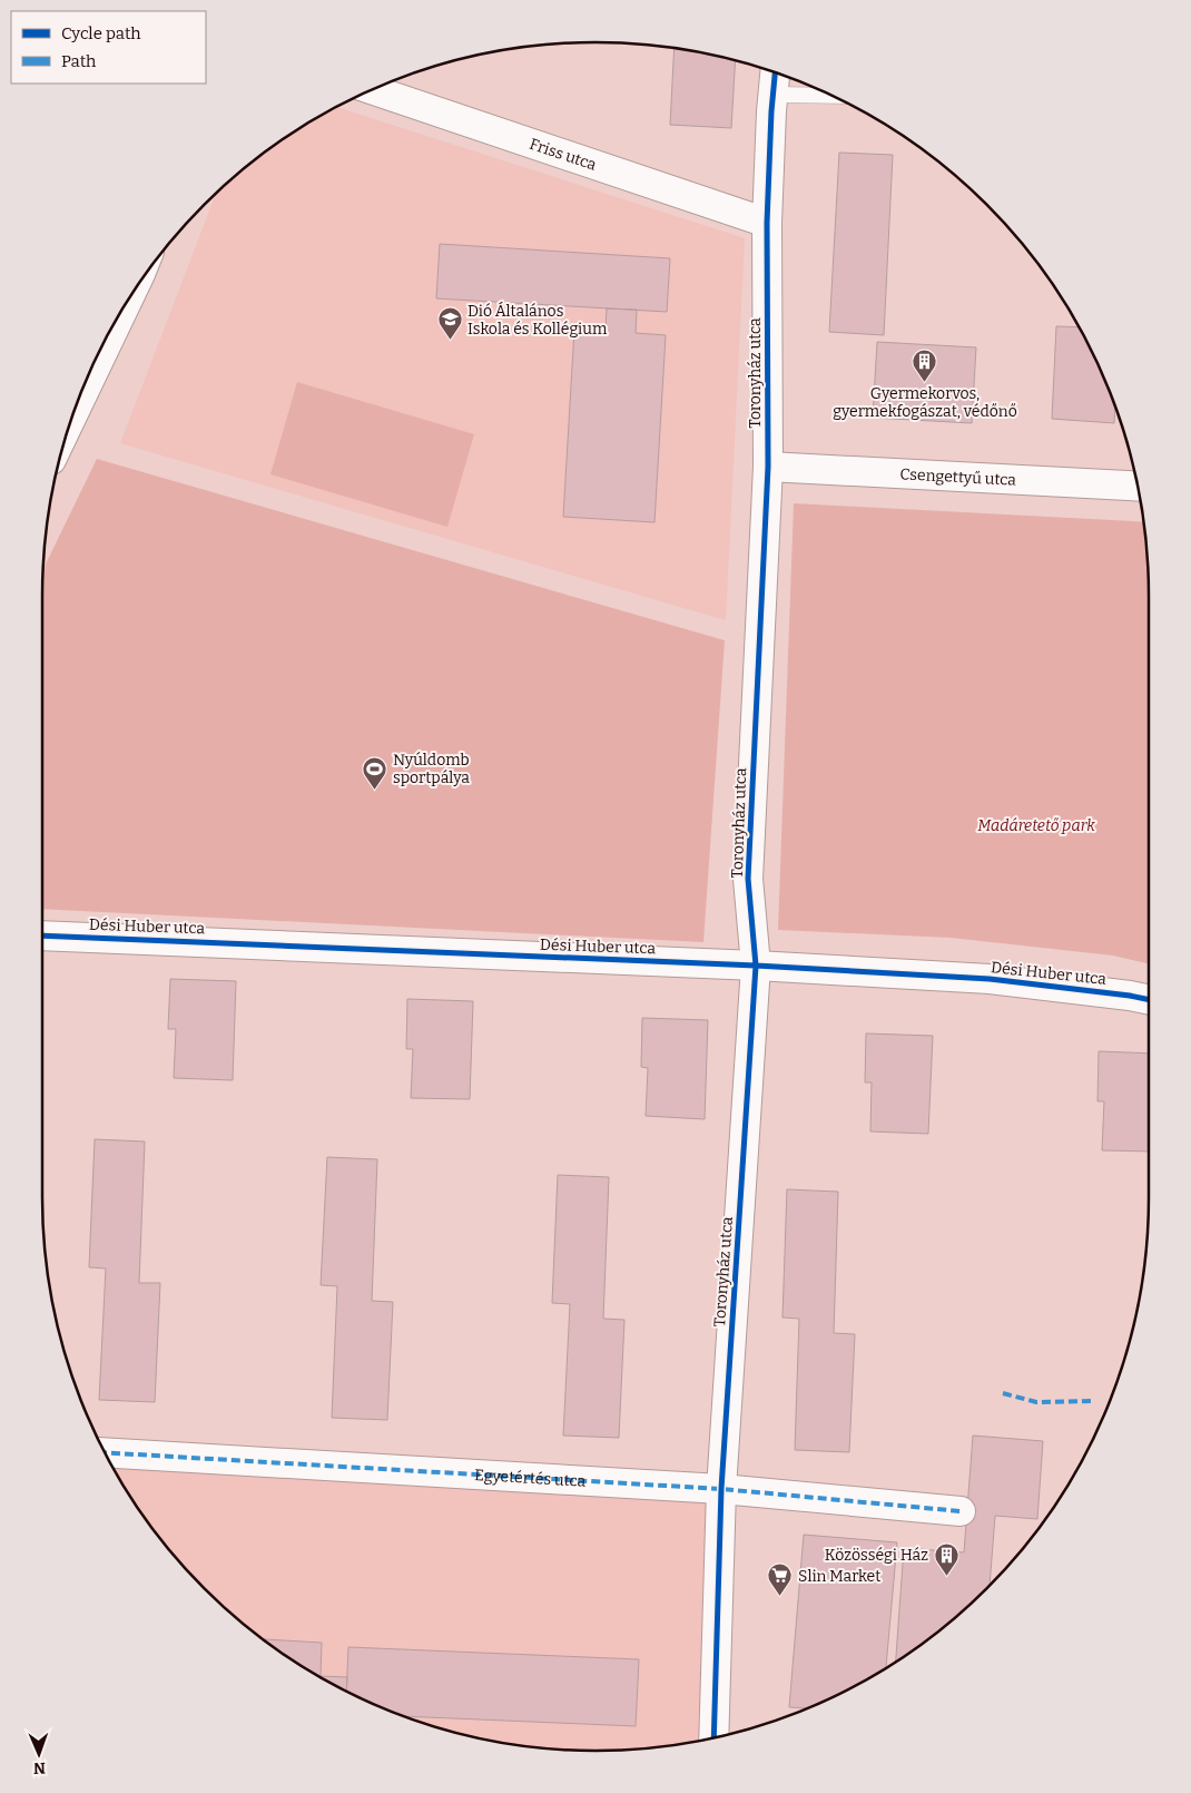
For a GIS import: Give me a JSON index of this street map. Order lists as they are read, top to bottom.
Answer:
{
  "streets": {
    "street": [
      "Friss utca",
      "Toronyház utca",
      "Csengettyű utca",
      "Dési Huber utca",
      "Egyetértés utca"
    ]
  },
  "crossings": [
    ["Friss utca", "Toronyház utca"],
    ["Toronyház utca", "Csengettyű utca"],
    ["Toronyház utca", "Dési Huber utca"],
    ["Toronyház utca", "Egyetértés utca"]
  ],
  "parks": ["Madáretető park"],
  "places": {
    "school or university": ["Dió Általános Iskola és Kollégium"],
    "building": ["Gyermekorvos, gyermekfogászat, védőnő", "Közösségi Ház"],
    "sports": ["Nyúldomb sportpálya"],
    "supermarket": ["Slin Market"]
  },
  "legend": ["Cycle path", "Path"],
  "north": "bottom"
}
